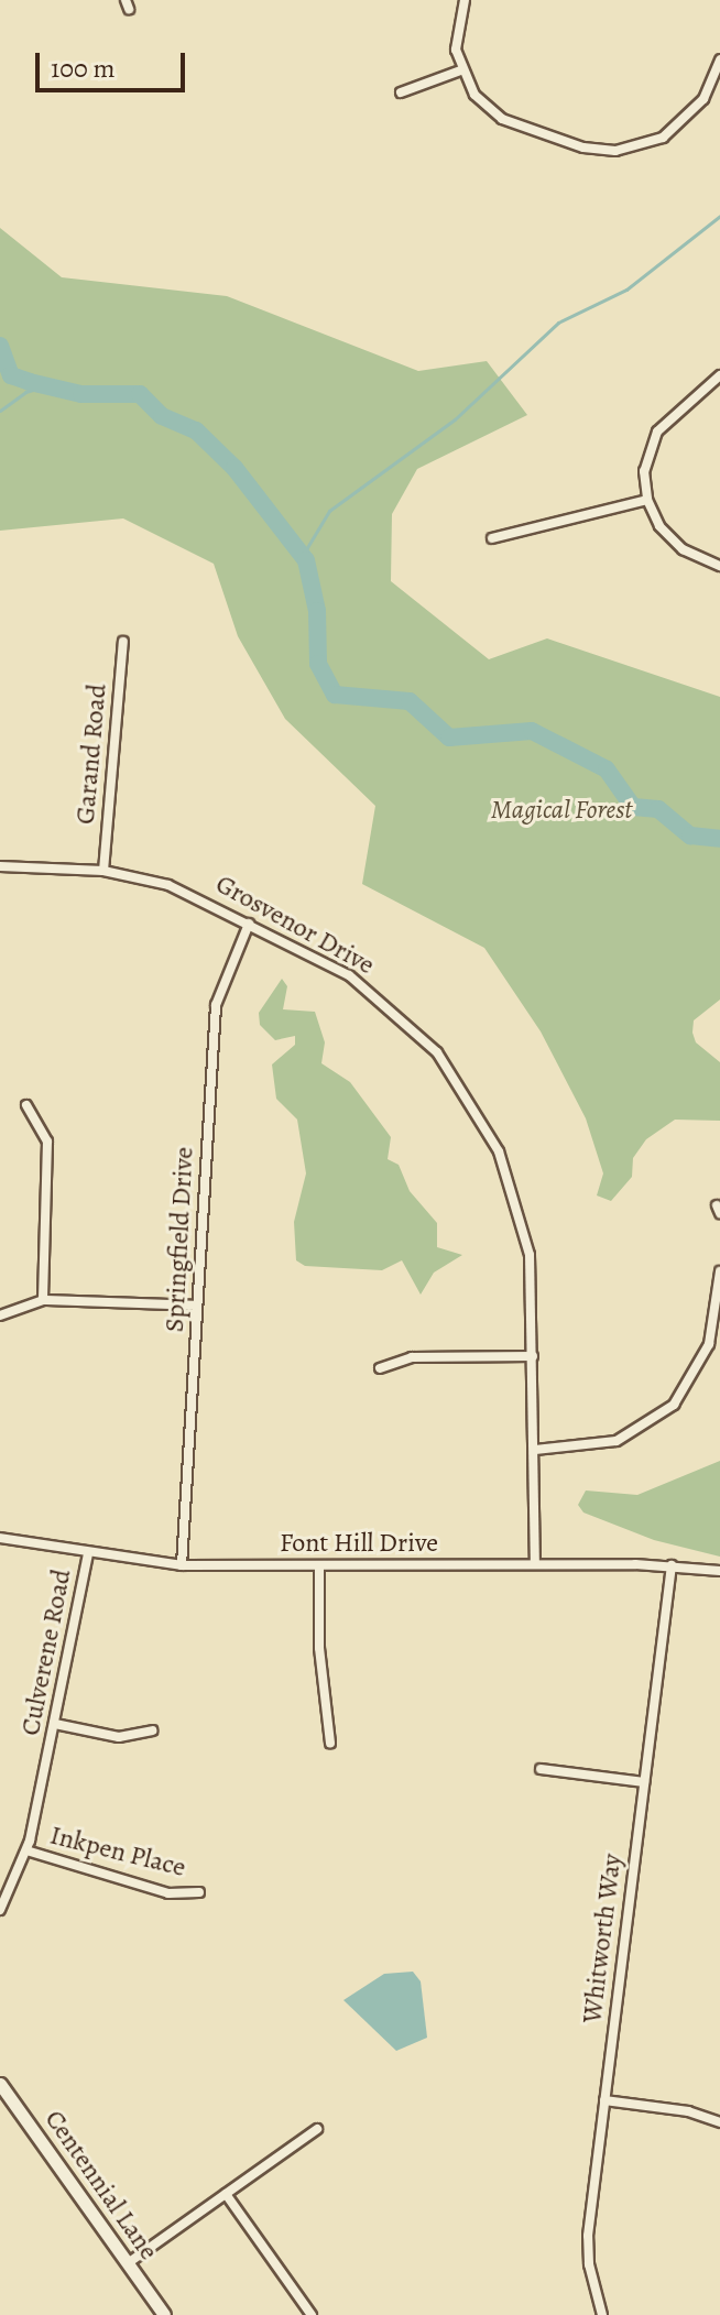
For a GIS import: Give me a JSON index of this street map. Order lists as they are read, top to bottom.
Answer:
{
  "streets": {
    "street": [
      "Garand Road",
      "Grosvenor Drive",
      "Springfield Drive",
      "Font Hill Drive",
      "Culverene Road",
      "Inkpen Place",
      "Whitworth Way",
      "Centennial Lane"
    ]
  },
  "crossings": [
    ["Garand Road", "Grosvenor Drive"],
    ["Grosvenor Drive", "Springfield Drive"],
    ["Grosvenor Drive", "Font Hill Drive"],
    ["Springfield Drive", "Font Hill Drive"],
    ["Font Hill Drive", "Culverene Road"],
    ["Font Hill Drive", "Whitworth Way"],
    ["Culverene Road", "Inkpen Place"]
  ],
  "parks": ["Magical Forest"],
  "scale_bar": "100 m"
}
